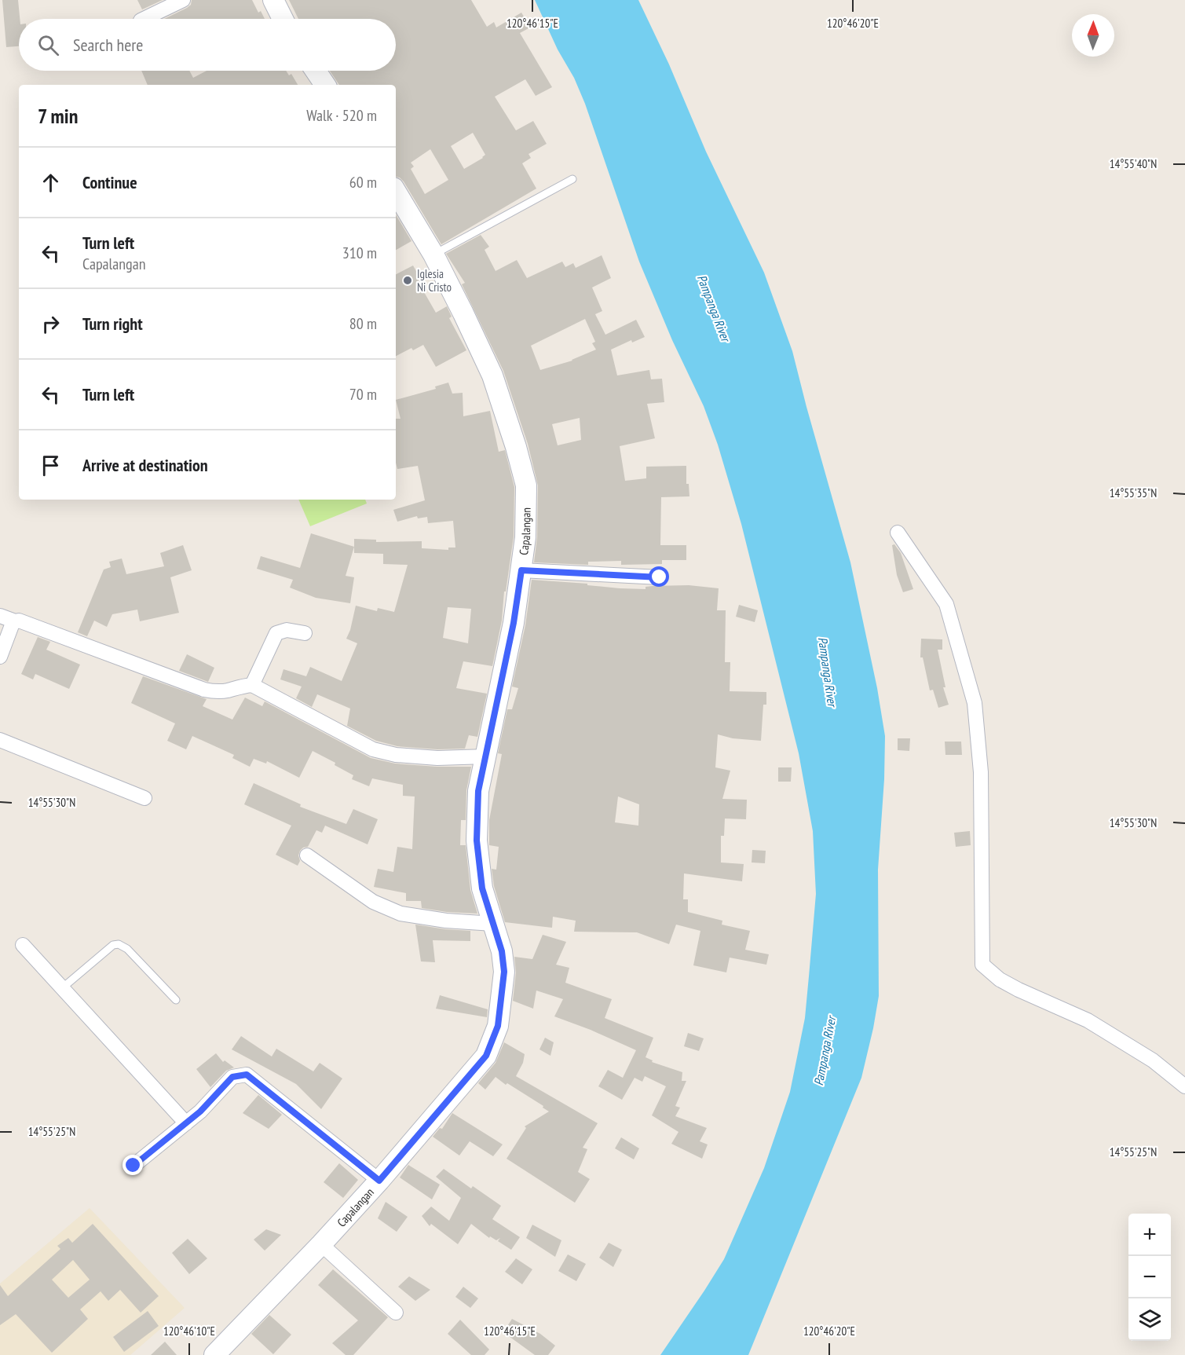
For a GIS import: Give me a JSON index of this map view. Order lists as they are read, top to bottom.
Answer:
{
  "streets": {
    "street": ["Capalangan"]
  },
  "water": ["Pampanga River"],
  "places": ["Iglesia Ni Cristo"],
  "north": "top",
  "page": {
    "search": "Search here",
    "heading": ["7 min", "Walk · 520 m"],
    "list": [
      ["Continue", "60 m"],
      ["Turn left", "Capalangan", "310 m"],
      ["Turn right", "80 m"],
      ["Turn left", "70 m"],
      "Arrive at destination"
    ],
    "map_buttons": ["+", "−"]
  },
  "coordinates": [
    "120°46'15\"E",
    "120°46'20\"E",
    "14°55'40\"N",
    "14°55'35\"N",
    "14°55'30\"N",
    "14°55'25\"N",
    "120°46'10\"E"
  ]
}
